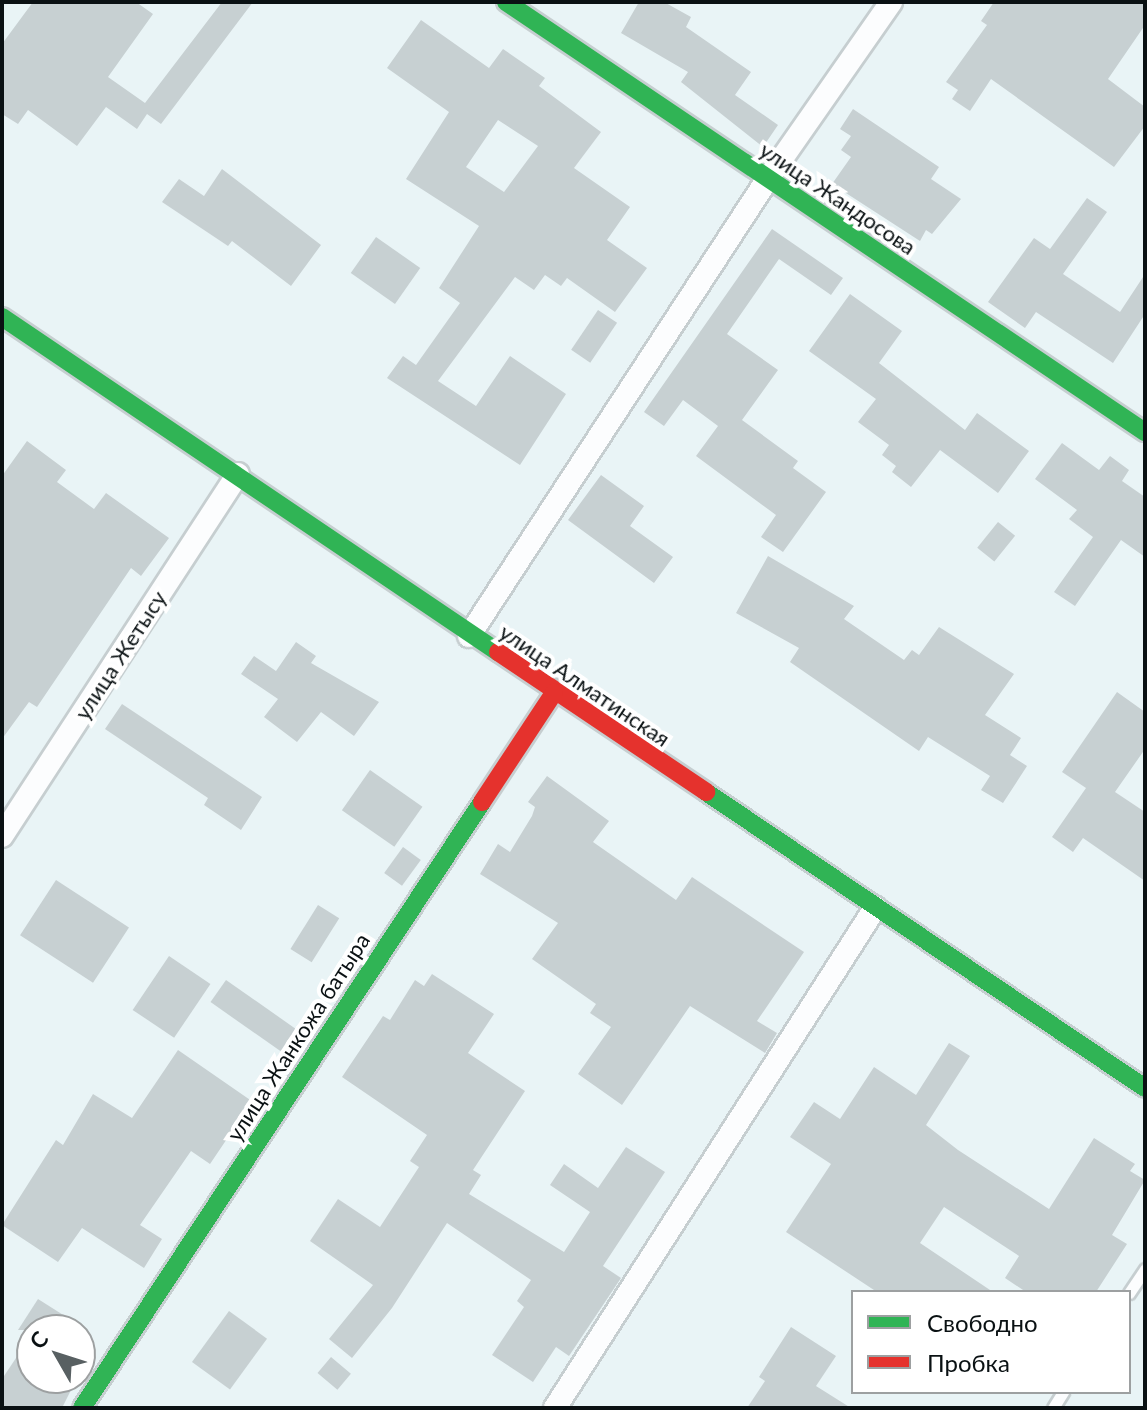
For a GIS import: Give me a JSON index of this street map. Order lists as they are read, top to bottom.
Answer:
{
  "streets": {
    "street": [
      "улица Жандосова",
      "улица Жетысу",
      "улица Алматинская",
      "улица Жанкожа батыра"
    ]
  },
  "crossings": [
    ["улица Жетысу", "улица Алматинская"],
    ["улица Алматинская", "улица Жанкожа батыра"]
  ],
  "legend": ["Свободно", "Пробка"],
  "north": "top left"
}
